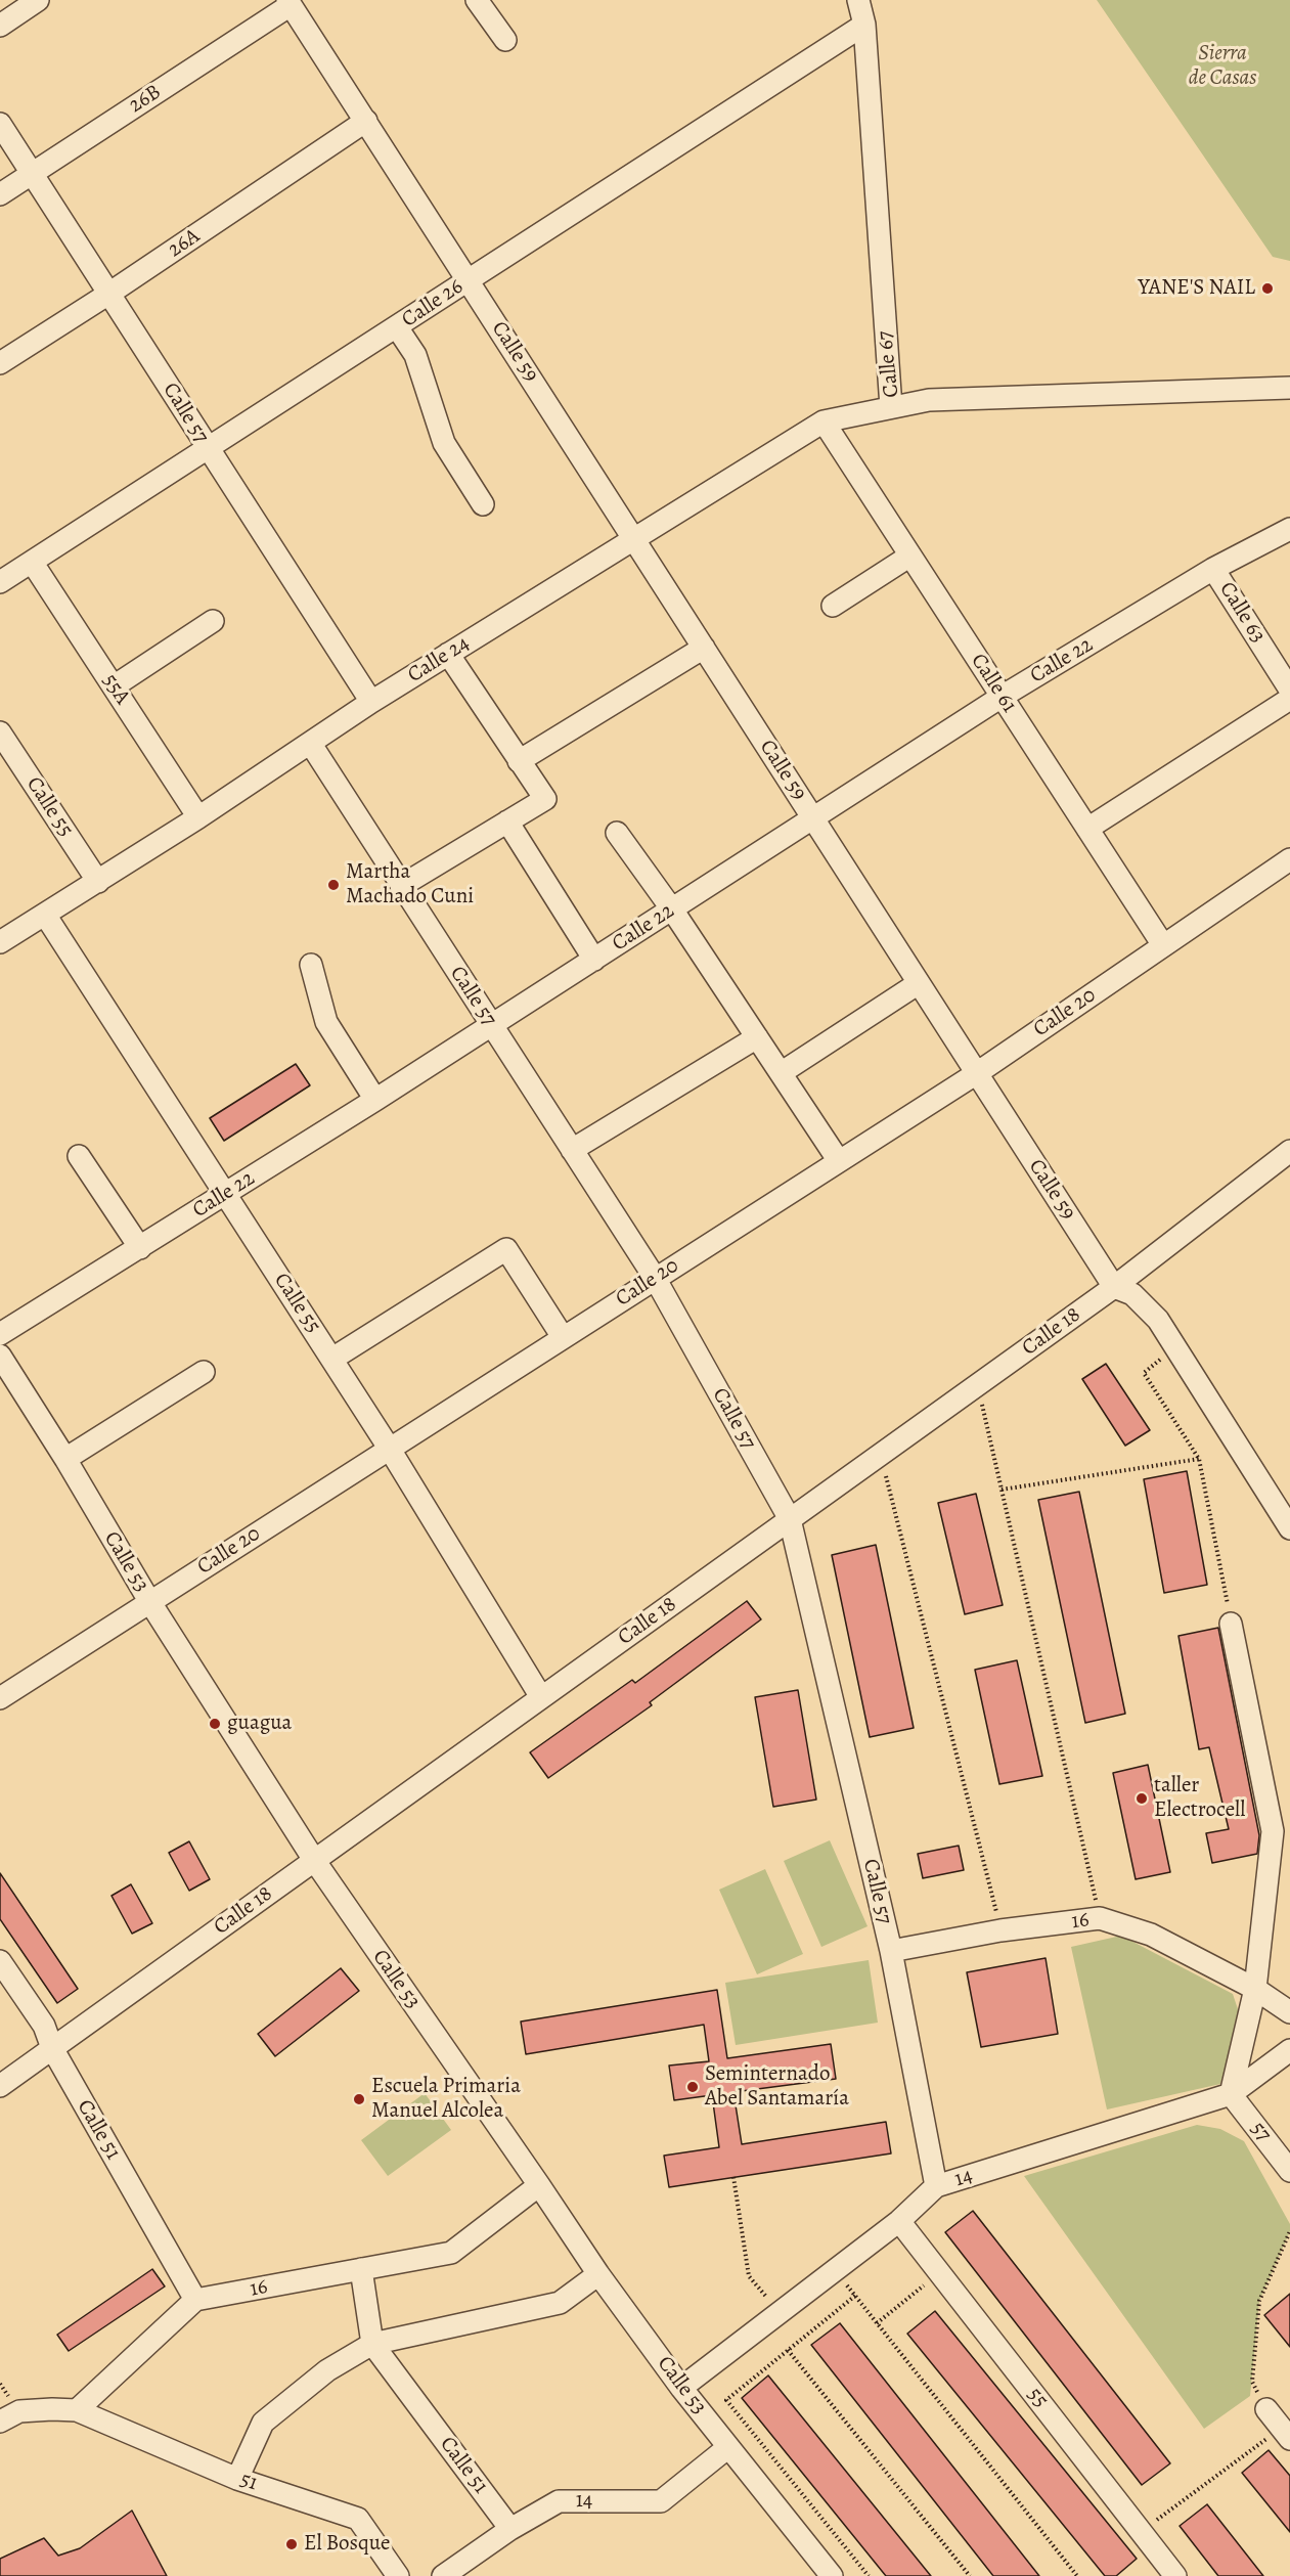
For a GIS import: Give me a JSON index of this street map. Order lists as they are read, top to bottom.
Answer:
{
  "streets": {
    "street": [
      "26B",
      "26A",
      "Calle 26",
      "Calle 59",
      "Calle 67",
      "Calle 57",
      "Calle 63",
      "Calle 24",
      "Calle 22",
      "Calle 61",
      "55A",
      "Calle 55",
      "Calle 20",
      "Calle 18",
      "Calle 53",
      "16",
      "Calle 51",
      "57",
      "14",
      "55",
      "51"
    ]
  },
  "crossings": [
    ["26B", "Calle 59"],
    ["26B", "Calle 57"],
    ["26A", "Calle 59"],
    ["26A", "Calle 57"],
    ["Calle 26", "Calle 59"],
    ["Calle 26", "Calle 67"],
    ["Calle 26", "Calle 57"],
    ["Calle 26", "55A"],
    ["Calle 59", "Calle 24"],
    ["Calle 59", "Calle 22"],
    ["Calle 59", "Calle 20"],
    ["Calle 59", "Calle 18"],
    ["Calle 67", "Calle 24"],
    ["Calle 57", "Calle 24"],
    ["Calle 57", "Calle 22"],
    ["Calle 57", "Calle 20"],
    ["Calle 57", "Calle 18"],
    ["Calle 57", "16"],
    ["Calle 57", "14"],
    ["Calle 63", "Calle 22"],
    ["Calle 24", "Calle 61"],
    ["Calle 24", "55A"],
    ["Calle 24", "Calle 55"],
    ["Calle 22", "Calle 61"],
    ["Calle 22", "Calle 55"],
    ["Calle 61", "Calle 20"],
    ["Calle 55", "Calle 20"],
    ["Calle 55", "Calle 18"],
    ["Calle 20", "Calle 53"],
    ["Calle 18", "Calle 53"],
    ["Calle 18", "Calle 51"],
    ["Calle 53", "16"],
    ["Calle 53", "14"],
    ["16", "Calle 51"],
    ["Calle 51", "14"],
    ["57", "14"],
    ["14", "55"]
  ],
  "parks": ["Sierra de Casas"],
  "places": [
    "YANE'S NAIL",
    "Martha Machado Cuni",
    "guagua",
    "taller Electrocell",
    "Seminternado Abel Santamaría",
    "Escuela Primaria Manuel Alcolea",
    "El Bosque"
  ]
}
